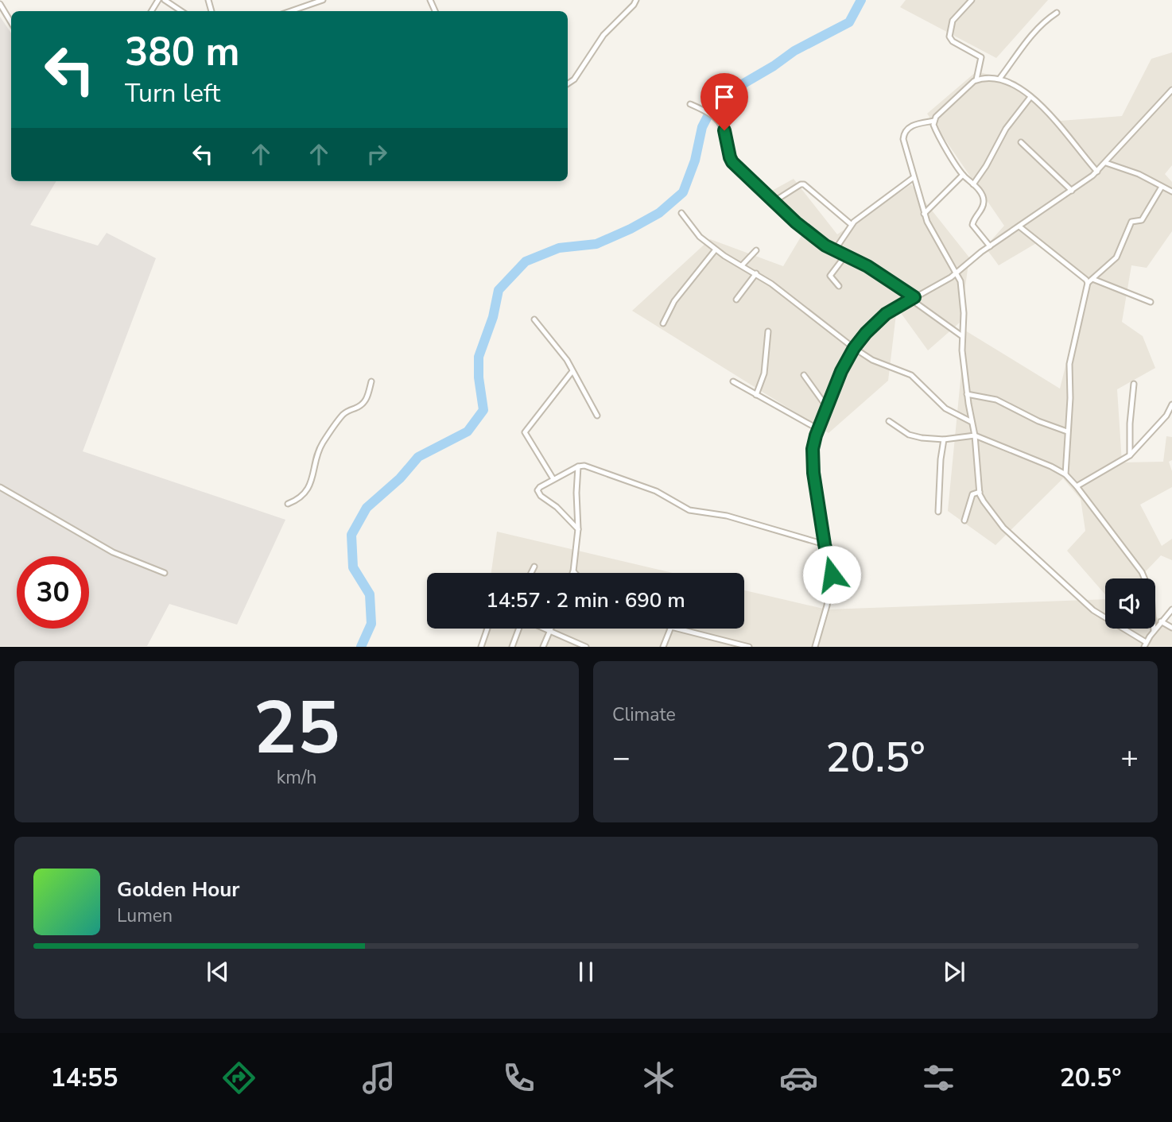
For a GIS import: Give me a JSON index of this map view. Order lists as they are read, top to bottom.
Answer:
{
  "page": {
    "turn": ["380 m", "Turn left"],
    "limit": "30",
    "trip": "14:57 · 2 min · 690 m",
    "tile": [
      ["25", "km/h"],
      "Climate"
    ],
    "heat": ["−", "20.5°", "+"],
    "song": ["Golden Hour", "Lumen"],
    "tabs": ["14:55", "20.5°"]
  }
}
